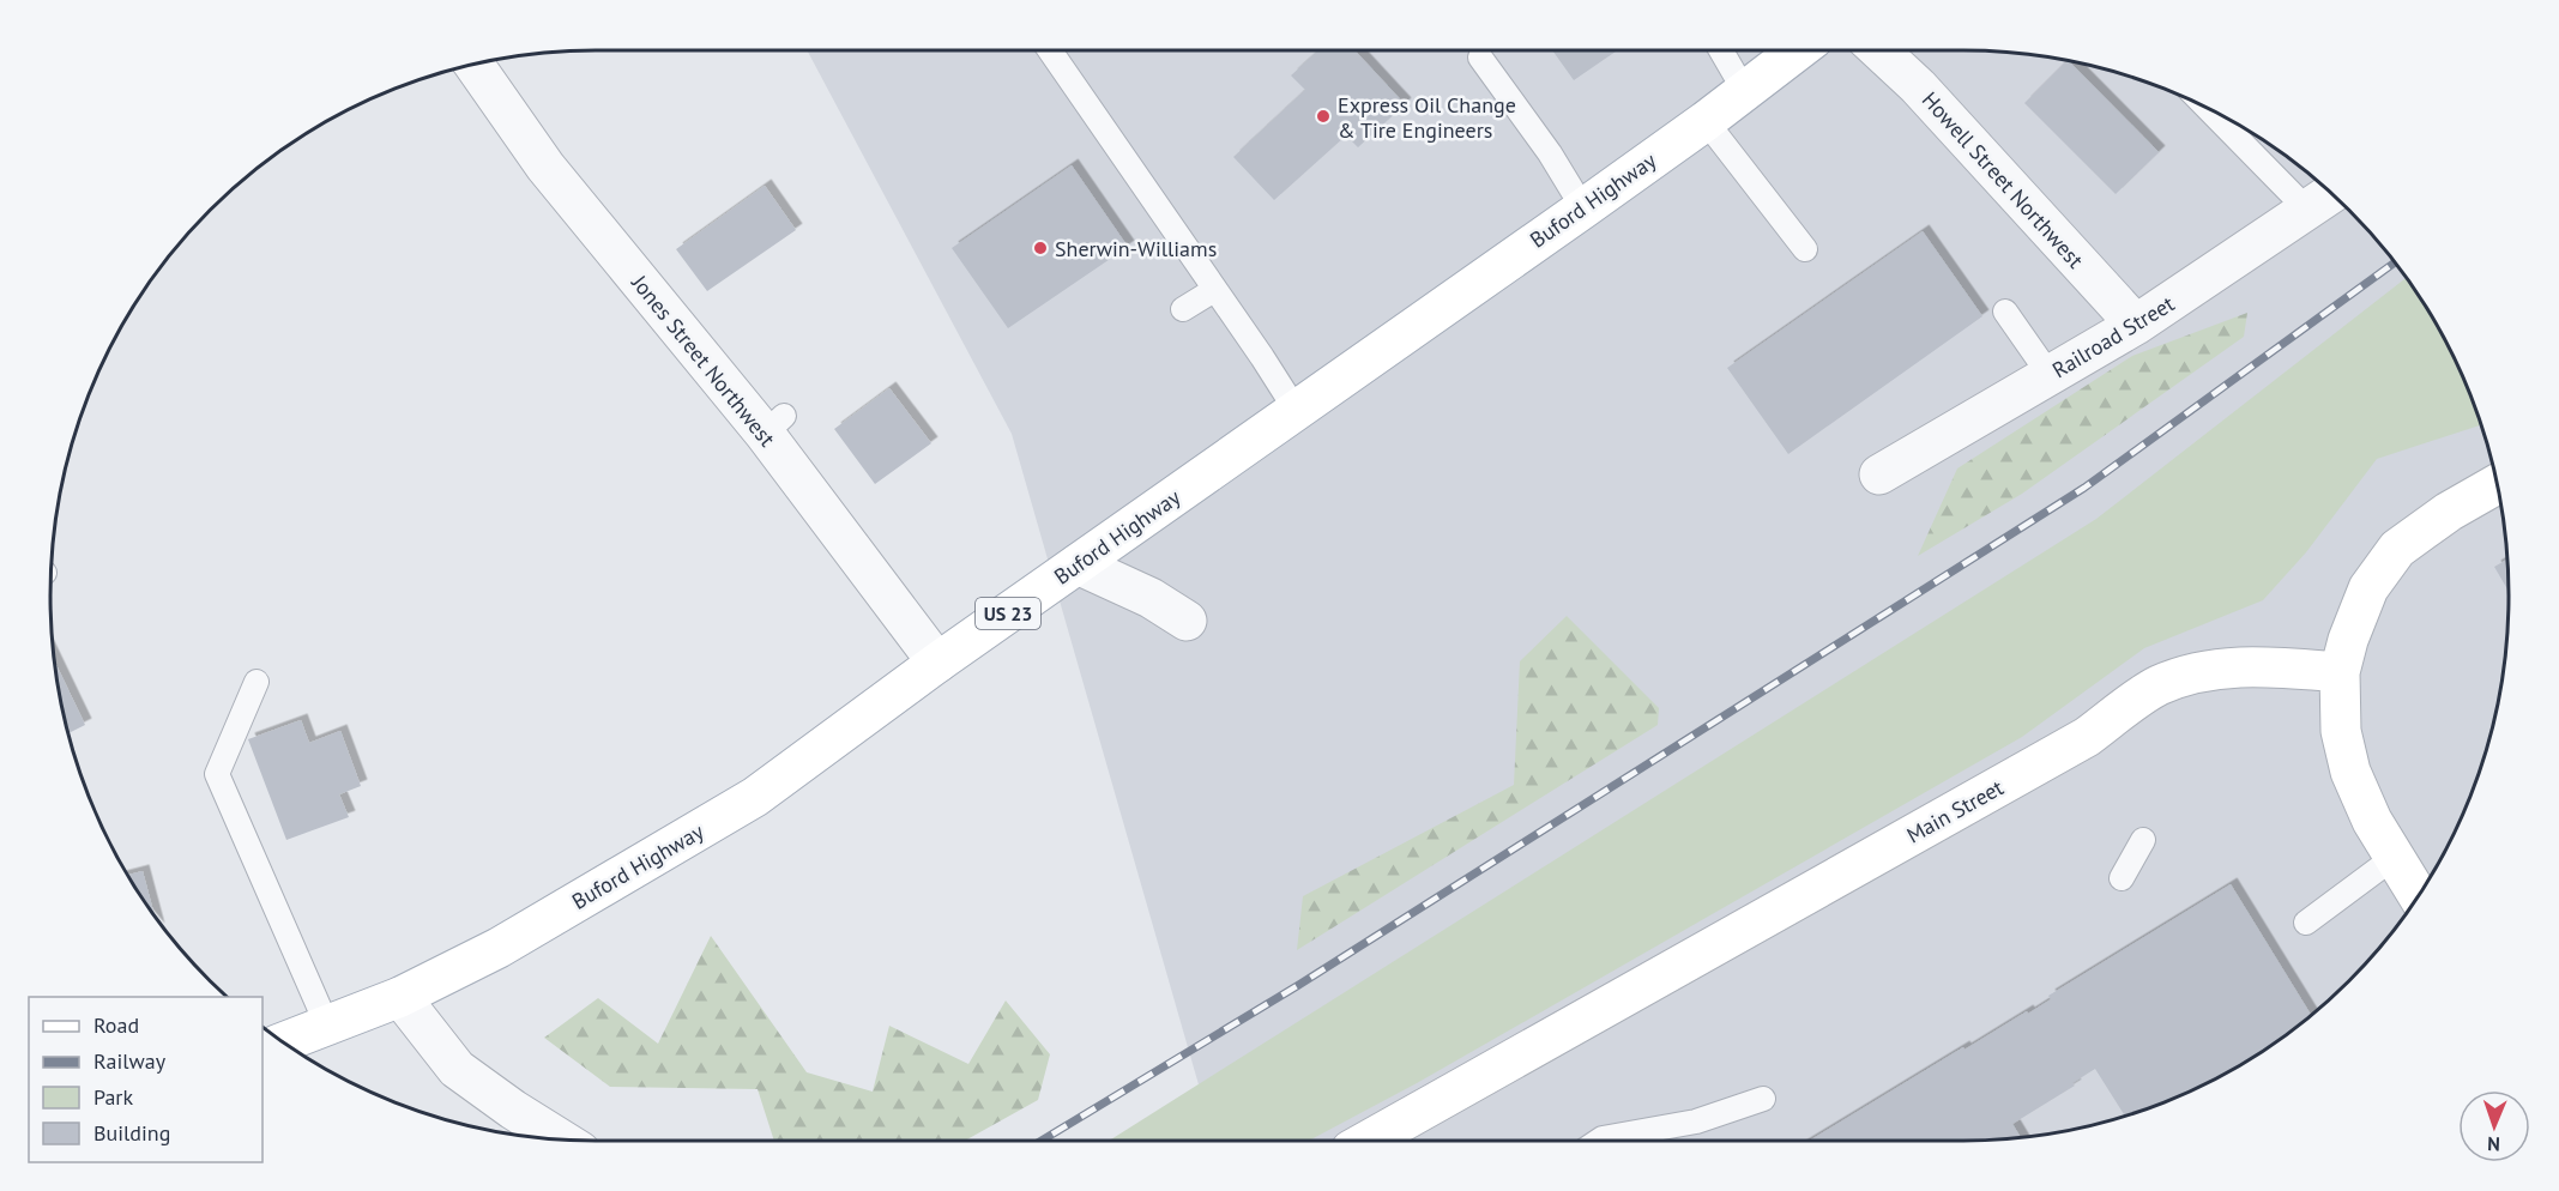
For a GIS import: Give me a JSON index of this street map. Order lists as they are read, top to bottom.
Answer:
{
  "streets": {
    "main road": ["Buford Highway", "US 23", "Main Street"],
    "street": ["Howell Street Northwest", "Railroad Street", "Jones Street Northwest"]
  },
  "crossings": [
    ["Howell Street Northwest", "Railroad Street"],
    ["Buford Highway", "Jones Street Northwest"]
  ],
  "places": ["Express Oil Change & Tire Engineers", "Sherwin-Williams"],
  "legend": [
    "Road",
    "Railway",
    "Park",
    "Building"
  ],
  "north": "bottom"
}
